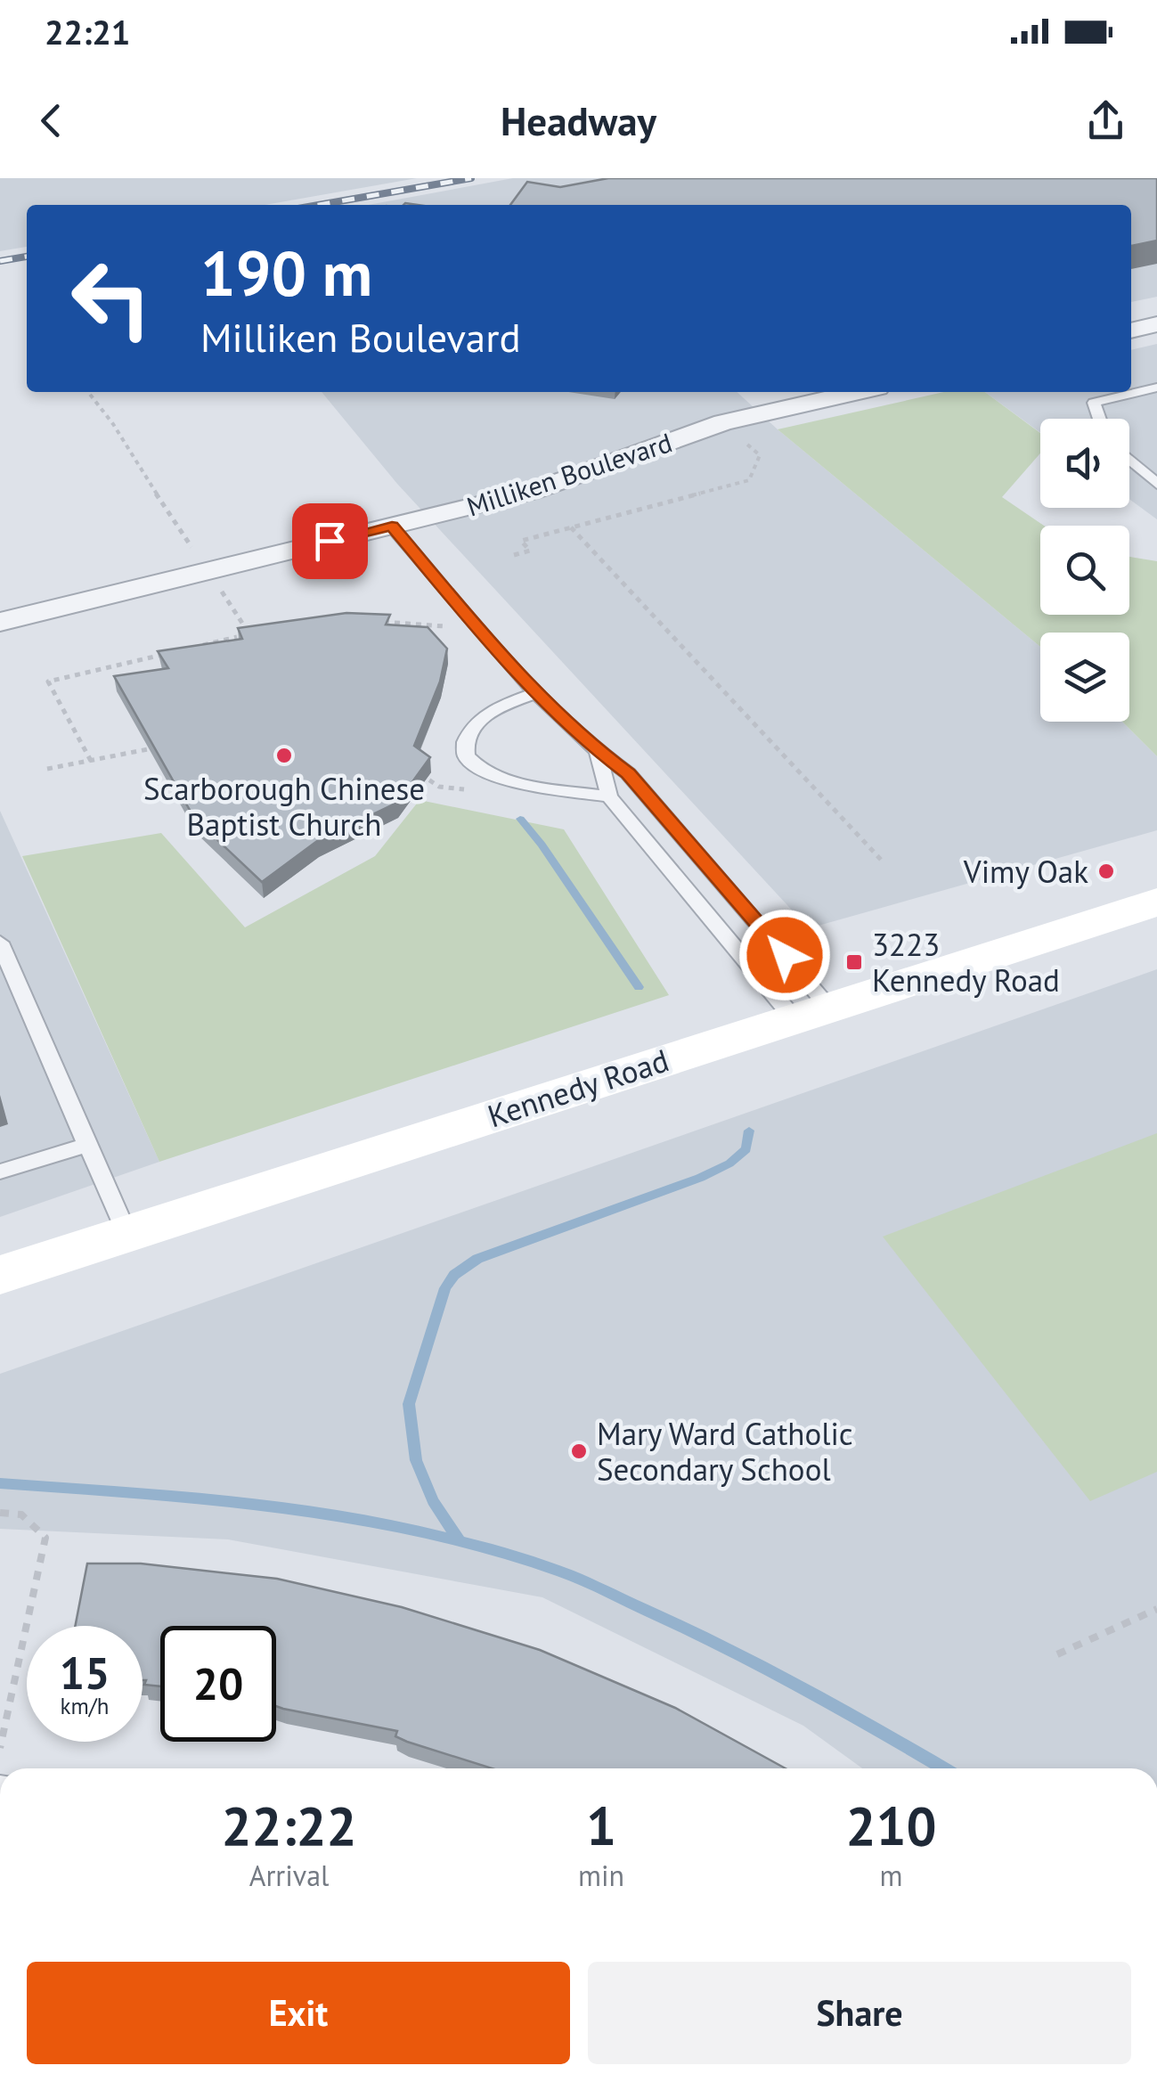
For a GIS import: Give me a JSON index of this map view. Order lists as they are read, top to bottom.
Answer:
{
  "streets": {
    "main road": ["Kennedy Road"],
    "street": ["Milliken Boulevard"]
  },
  "places": {
    "other": ["Scarborough Chinese Baptist Church", "Vimy Oak", "Mary Ward Catholic Secondary School"],
    "transit": ["3223 Kennedy Road"]
  },
  "page": {
    "status": "22:21",
    "header": "Headway",
    "turn": ["190 m", "Milliken Boulevard"],
    "speed": "15 km/h",
    "limit": "20",
    "eta": [
      "22:22",
      "Arrival",
      "1",
      "min",
      "210",
      "m"
    ],
    "buttons": ["Exit", "Share"]
  }
}
